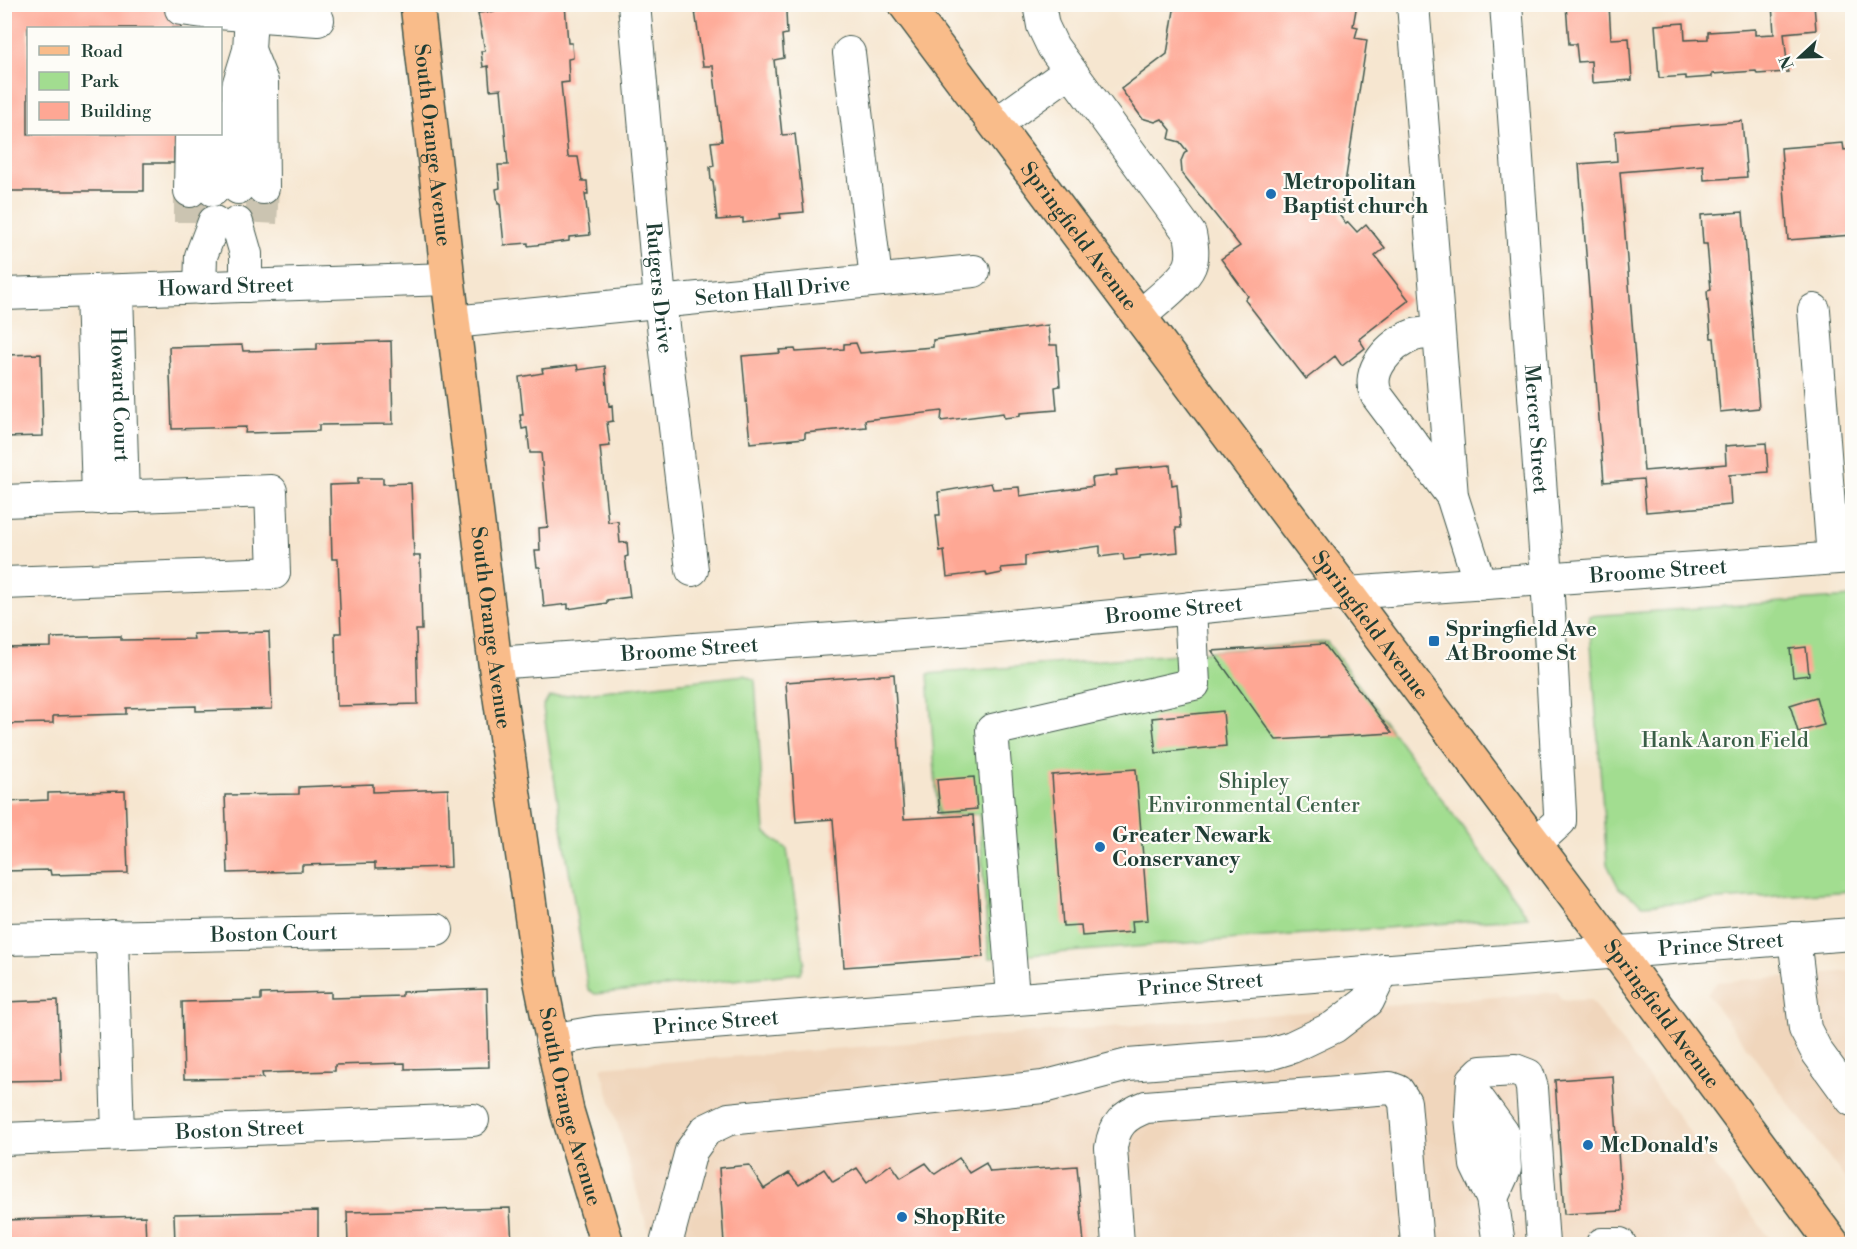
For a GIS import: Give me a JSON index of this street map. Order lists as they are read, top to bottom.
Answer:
{
  "streets": {
    "main road": ["South Orange Avenue", "Springfield Avenue"],
    "street": [
      "Howard Street",
      "Rutgers Drive",
      "Seton Hall Drive",
      "Howard Court",
      "Mercer Street",
      "Broome Street",
      "Boston Court",
      "Prince Street",
      "Boston Street"
    ]
  },
  "crossings": [
    ["South Orange Avenue", "Howard Street"],
    ["South Orange Avenue", "Seton Hall Drive"],
    ["South Orange Avenue", "Broome Street"],
    ["South Orange Avenue", "Prince Street"],
    ["Springfield Avenue", "Mercer Street"],
    ["Springfield Avenue", "Broome Street"],
    ["Springfield Avenue", "Prince Street"],
    ["Howard Street", "Howard Court"],
    ["Rutgers Drive", "Seton Hall Drive"],
    ["Mercer Street", "Broome Street"]
  ],
  "parks": ["Hank Aaron Field", "Shipley Environmental Center"],
  "places": {
    "other": [
      "Metropolitan Baptist church",
      "Greater Newark Conservancy",
      "McDonald's",
      "ShopRite"
    ],
    "transit": ["Springfield Ave At Broome St"]
  },
  "legend": ["Road", "Park", "Building"],
  "north": "left"
}
